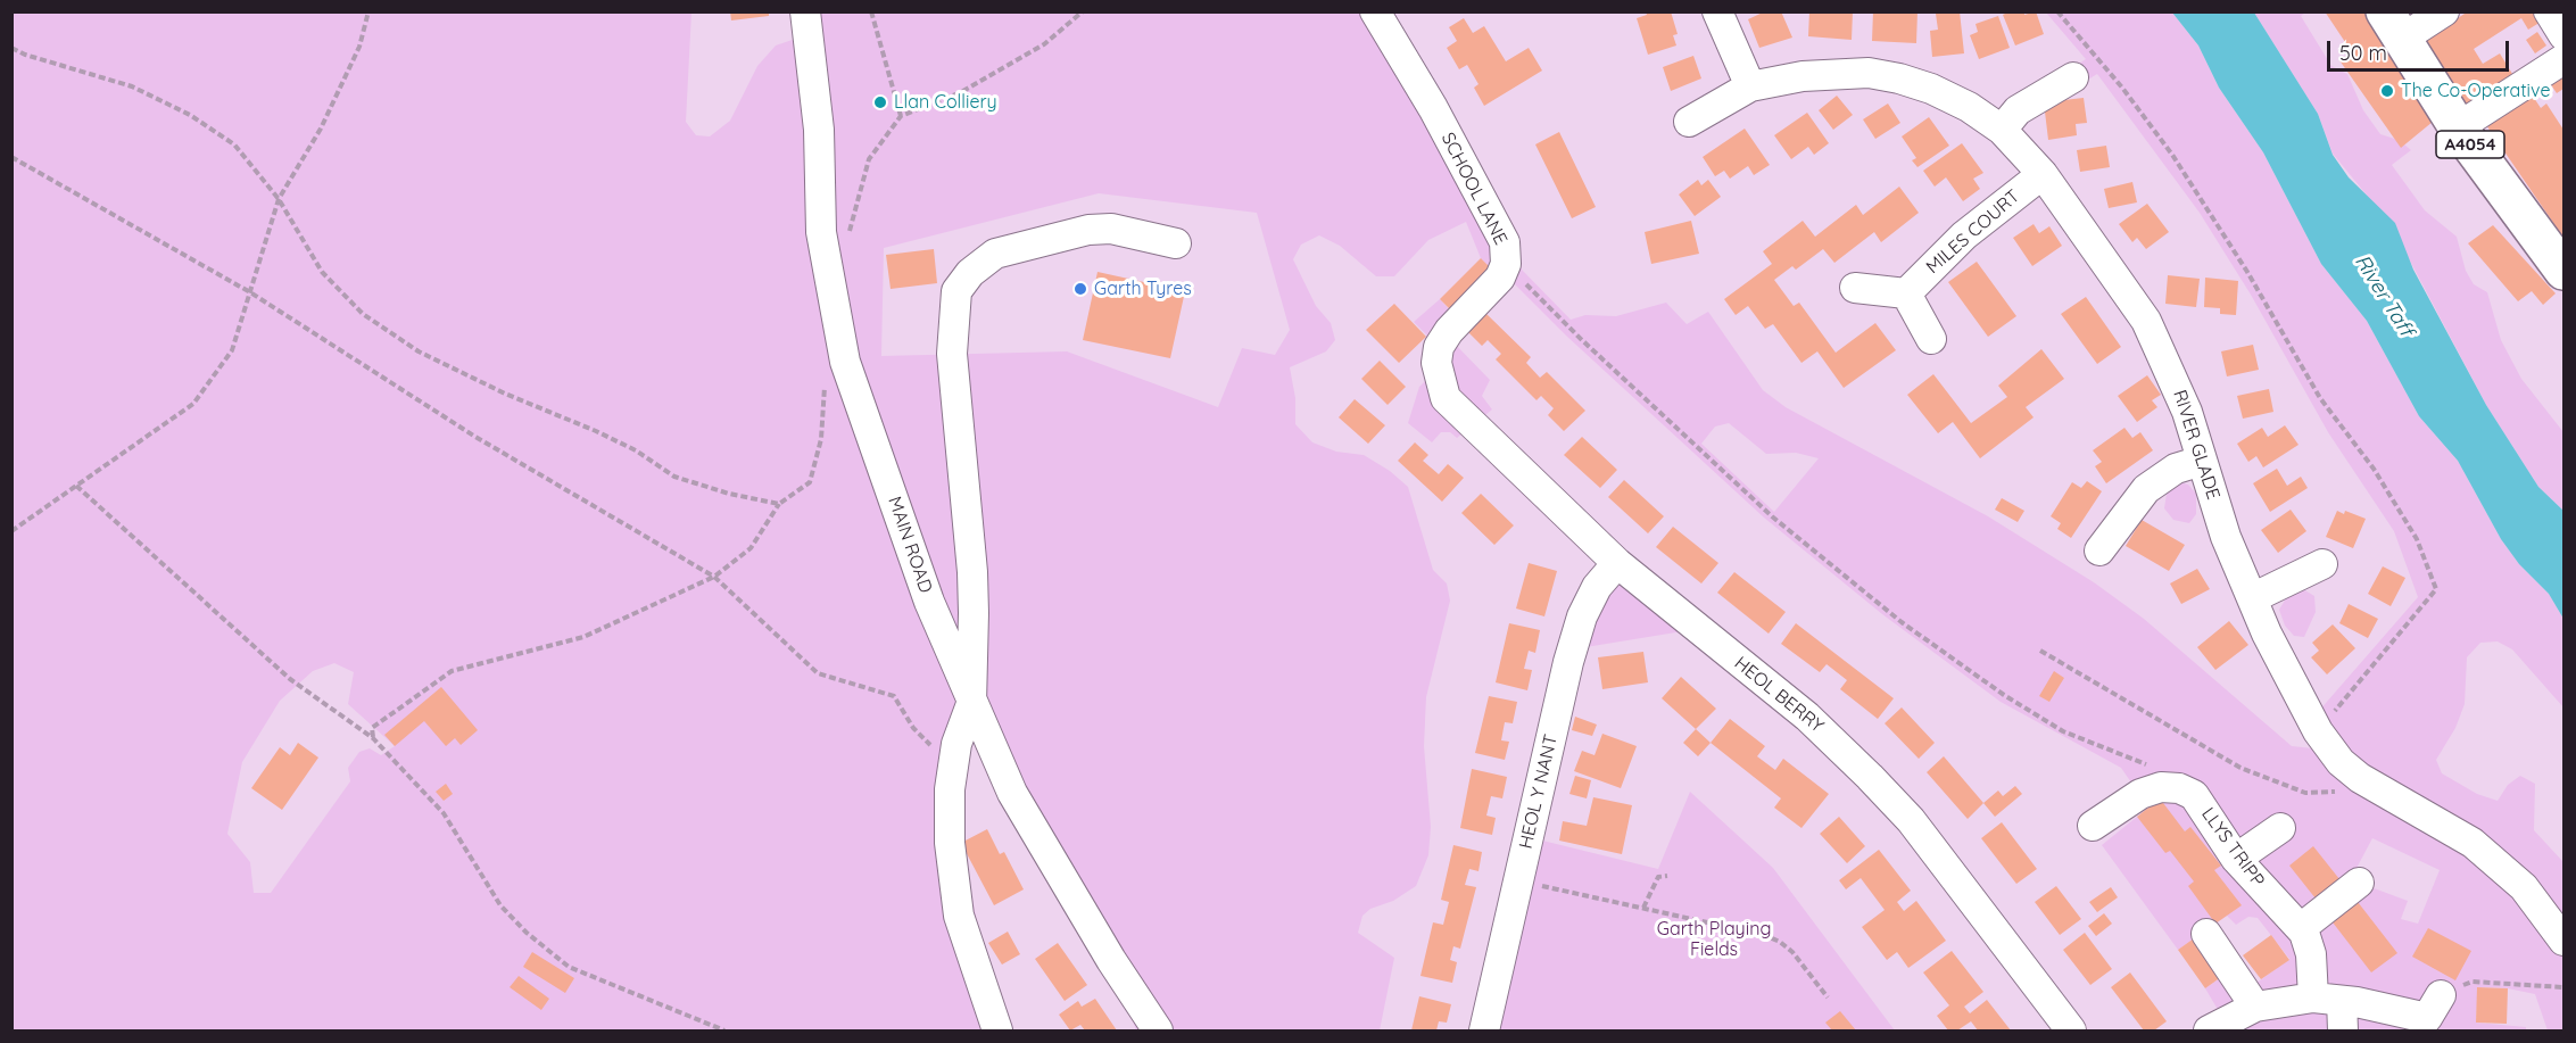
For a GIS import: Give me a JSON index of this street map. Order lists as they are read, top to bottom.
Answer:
{
  "streets": {
    "main road": ["A4054"],
    "street": [
      "SCHOOL LANE",
      "MILES COURT",
      "RIVER GLADE",
      "MAIN ROAD",
      "HEOL BERRY",
      "HEOL Y NANT",
      "LLYS TRIPP"
    ]
  },
  "crossings": [
    ["SCHOOL LANE", "HEOL BERRY"],
    ["MILES COURT", "RIVER GLADE"],
    ["HEOL BERRY", "HEOL Y NANT"]
  ],
  "water": ["River Taff"],
  "parks": ["Garth Playing Fields"],
  "places": ["The Co-Operative", "Llan Colliery", "Garth Tyres"],
  "scale_bar": "50 m"
}
